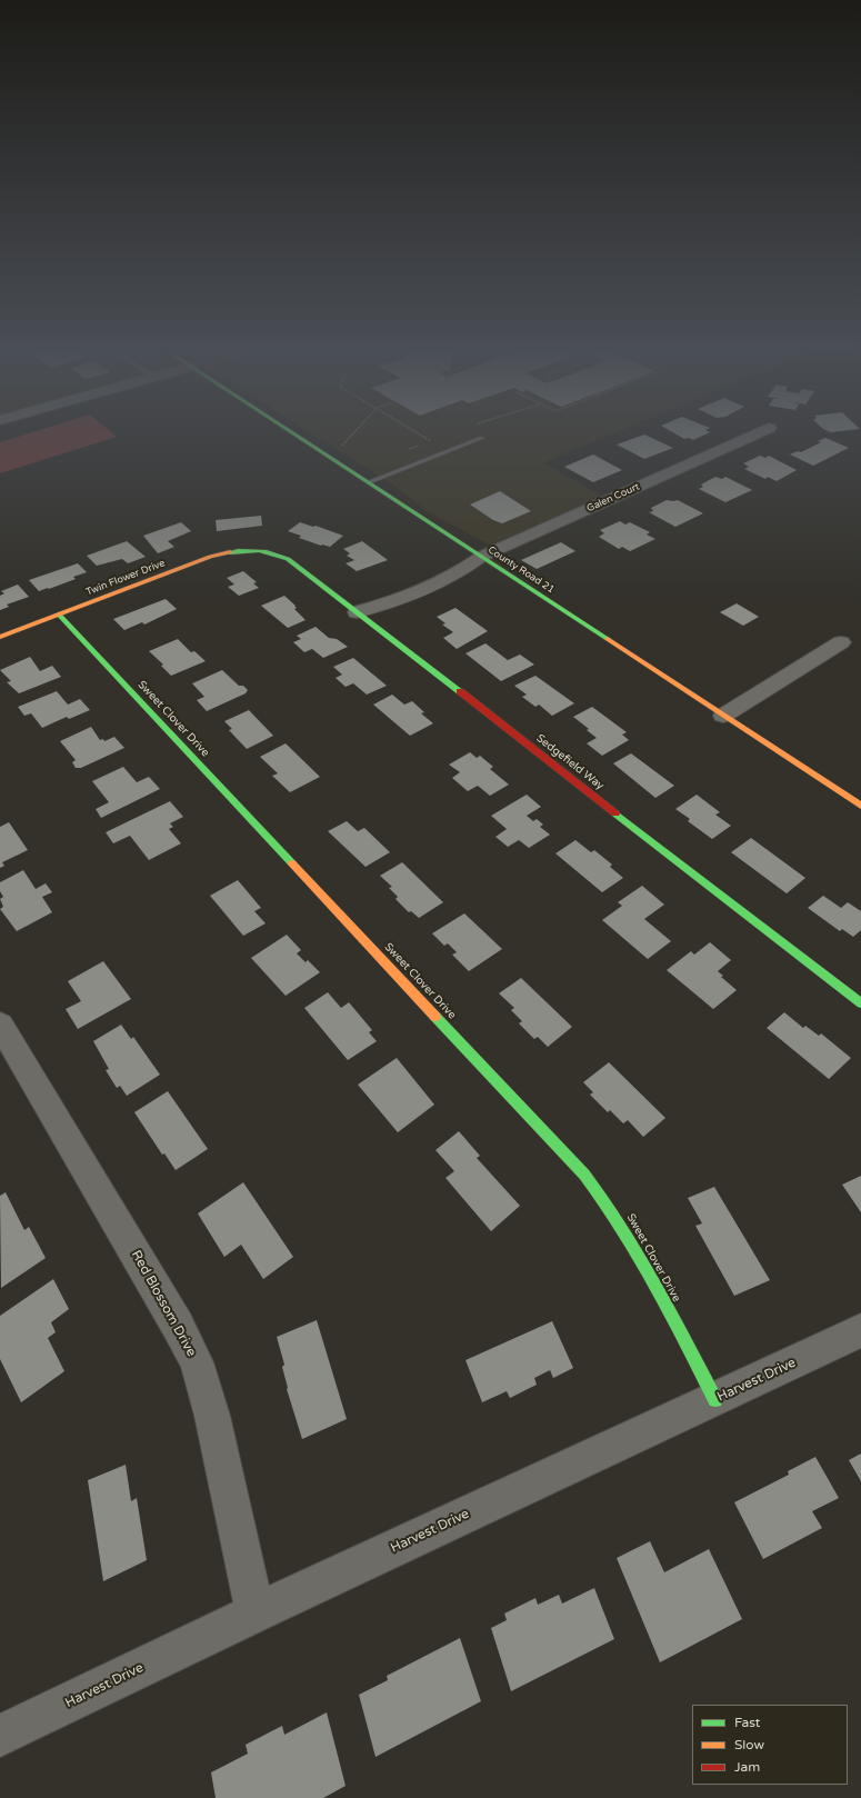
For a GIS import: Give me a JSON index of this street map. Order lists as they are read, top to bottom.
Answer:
{
  "streets": {
    "street": [
      "Galen Court",
      "County Road 21",
      "Twin Flower Drive",
      "Sweet Clover Drive",
      "Sedgefield Way",
      "Red Blossom Drive",
      "Harvest Drive"
    ]
  },
  "crossings": [
    ["Galen Court", "County Road 21"],
    ["Galen Court", "Sedgefield Way"],
    ["Twin Flower Drive", "Sweet Clover Drive"],
    ["Twin Flower Drive", "Sedgefield Way"],
    ["Sweet Clover Drive", "Harvest Drive"],
    ["Red Blossom Drive", "Harvest Drive"]
  ],
  "legend": ["Fast", "Slow", "Jam"]
}
